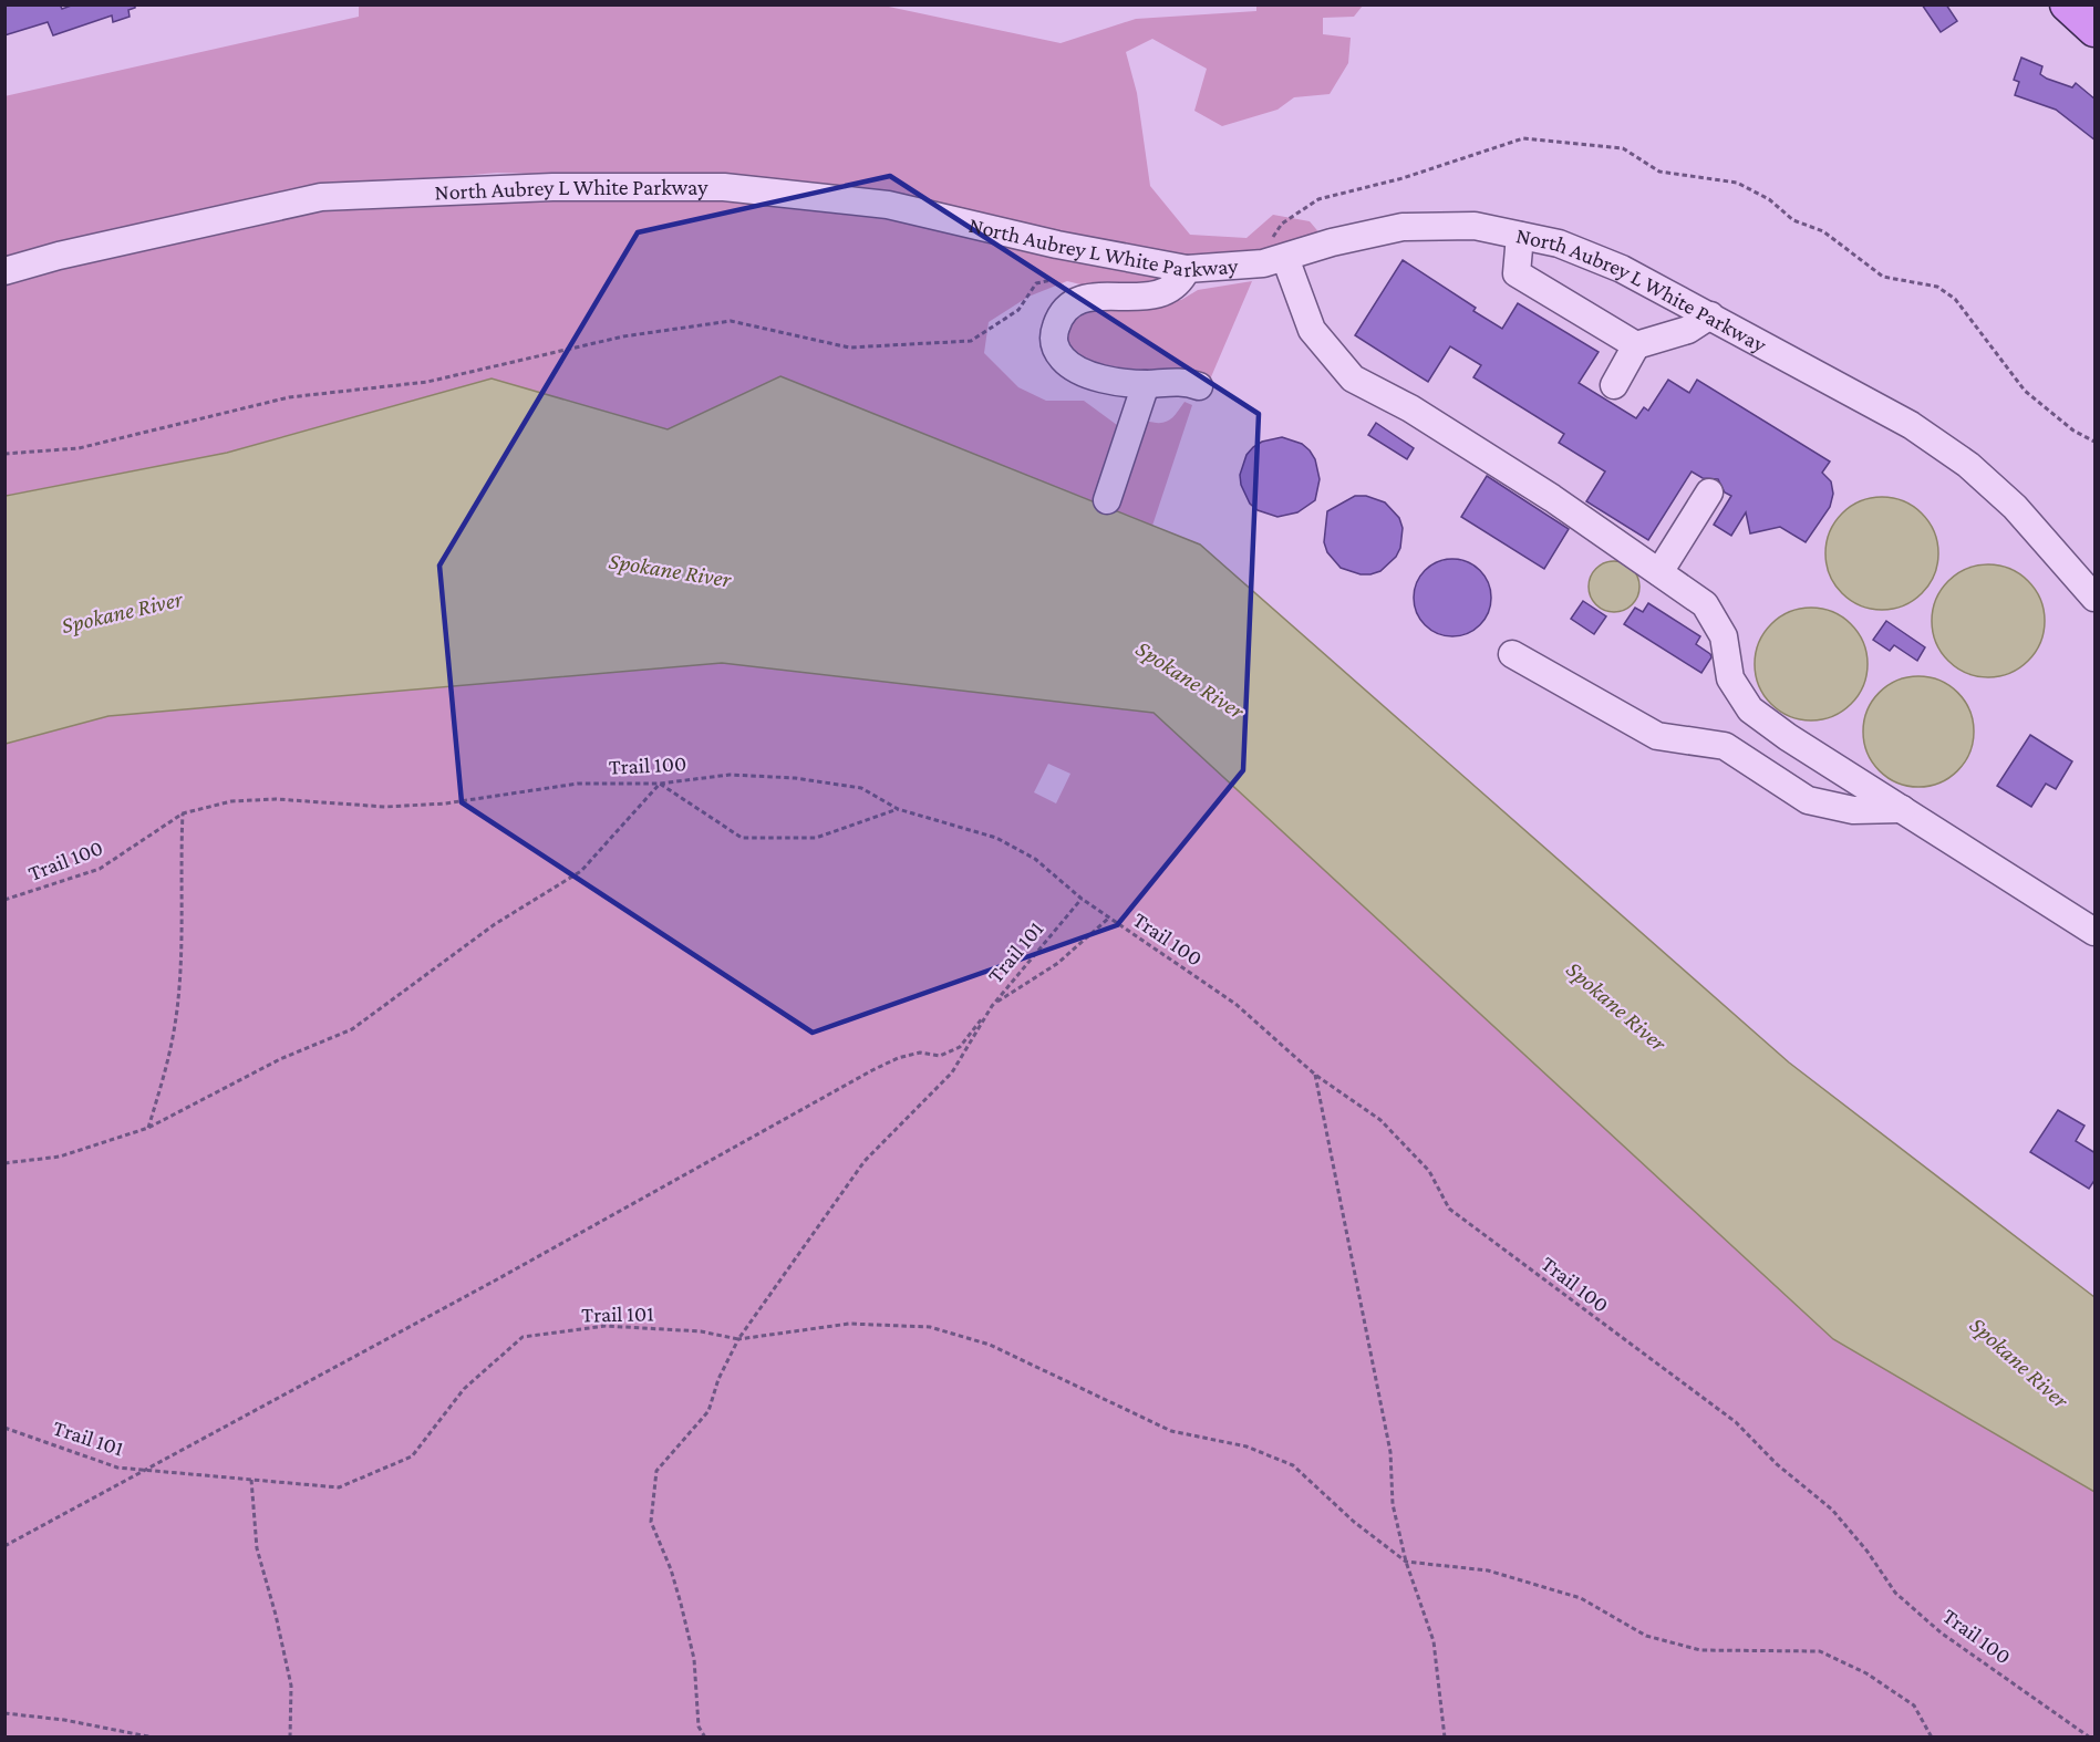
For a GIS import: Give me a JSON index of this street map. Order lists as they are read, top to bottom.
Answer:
{
  "streets": {
    "street": ["North Aubrey L White Parkway"],
    "path": ["Trail 100", "Trail 101"]
  },
  "crossings": [
    ["Trail 100", "Trail 101"]
  ],
  "water": ["Spokane River"]
}
